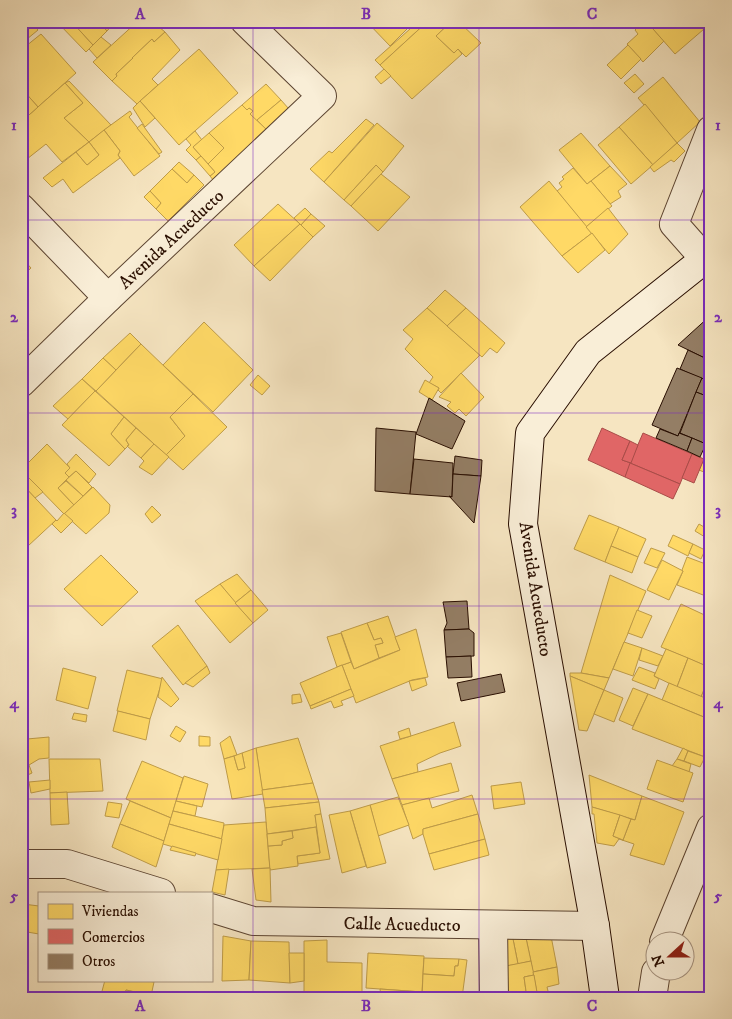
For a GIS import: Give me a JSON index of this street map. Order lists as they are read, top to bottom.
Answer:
{
  "streets": {
    "street": ["Avenida Acueducto", "Calle Acueducto"]
  },
  "crossings": [
    ["Avenida Acueducto", "Calle Acueducto"]
  ],
  "legend": ["Viviendas", "Comercios", "Otros"],
  "north": "left",
  "grid": {
    "columns": ["A", "B", "C"],
    "rows": [
      "1",
      "2",
      "3",
      "4",
      "5"
    ]
  }
}
